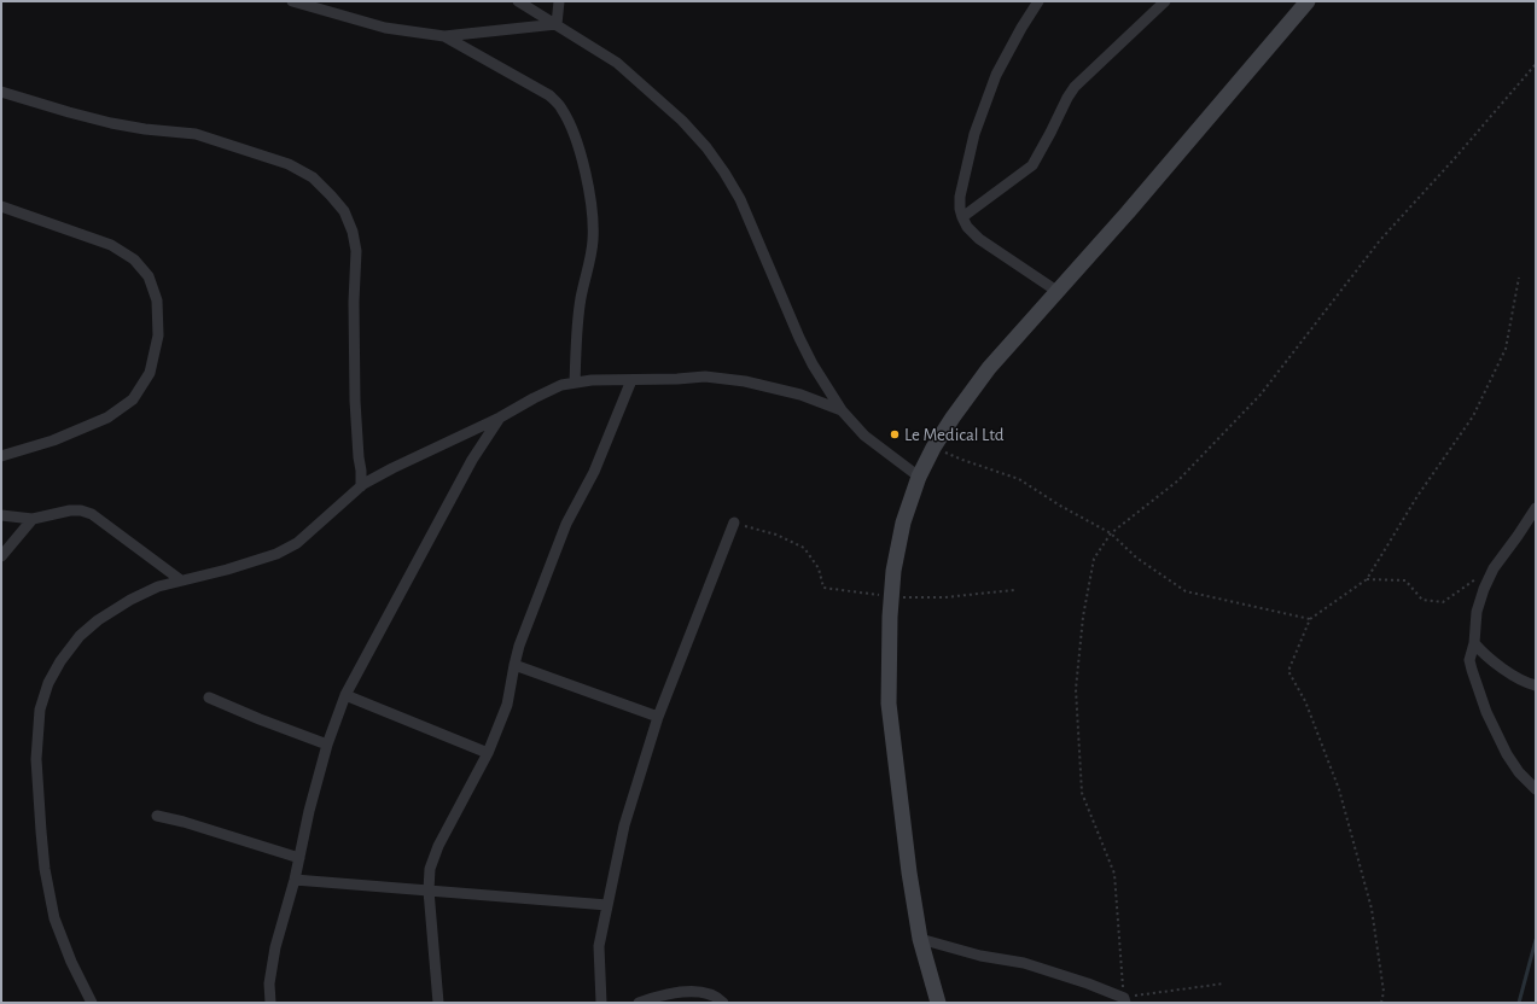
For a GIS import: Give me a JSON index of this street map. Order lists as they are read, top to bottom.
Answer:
{
  "places": ["Le Medical Ltd"]
}
